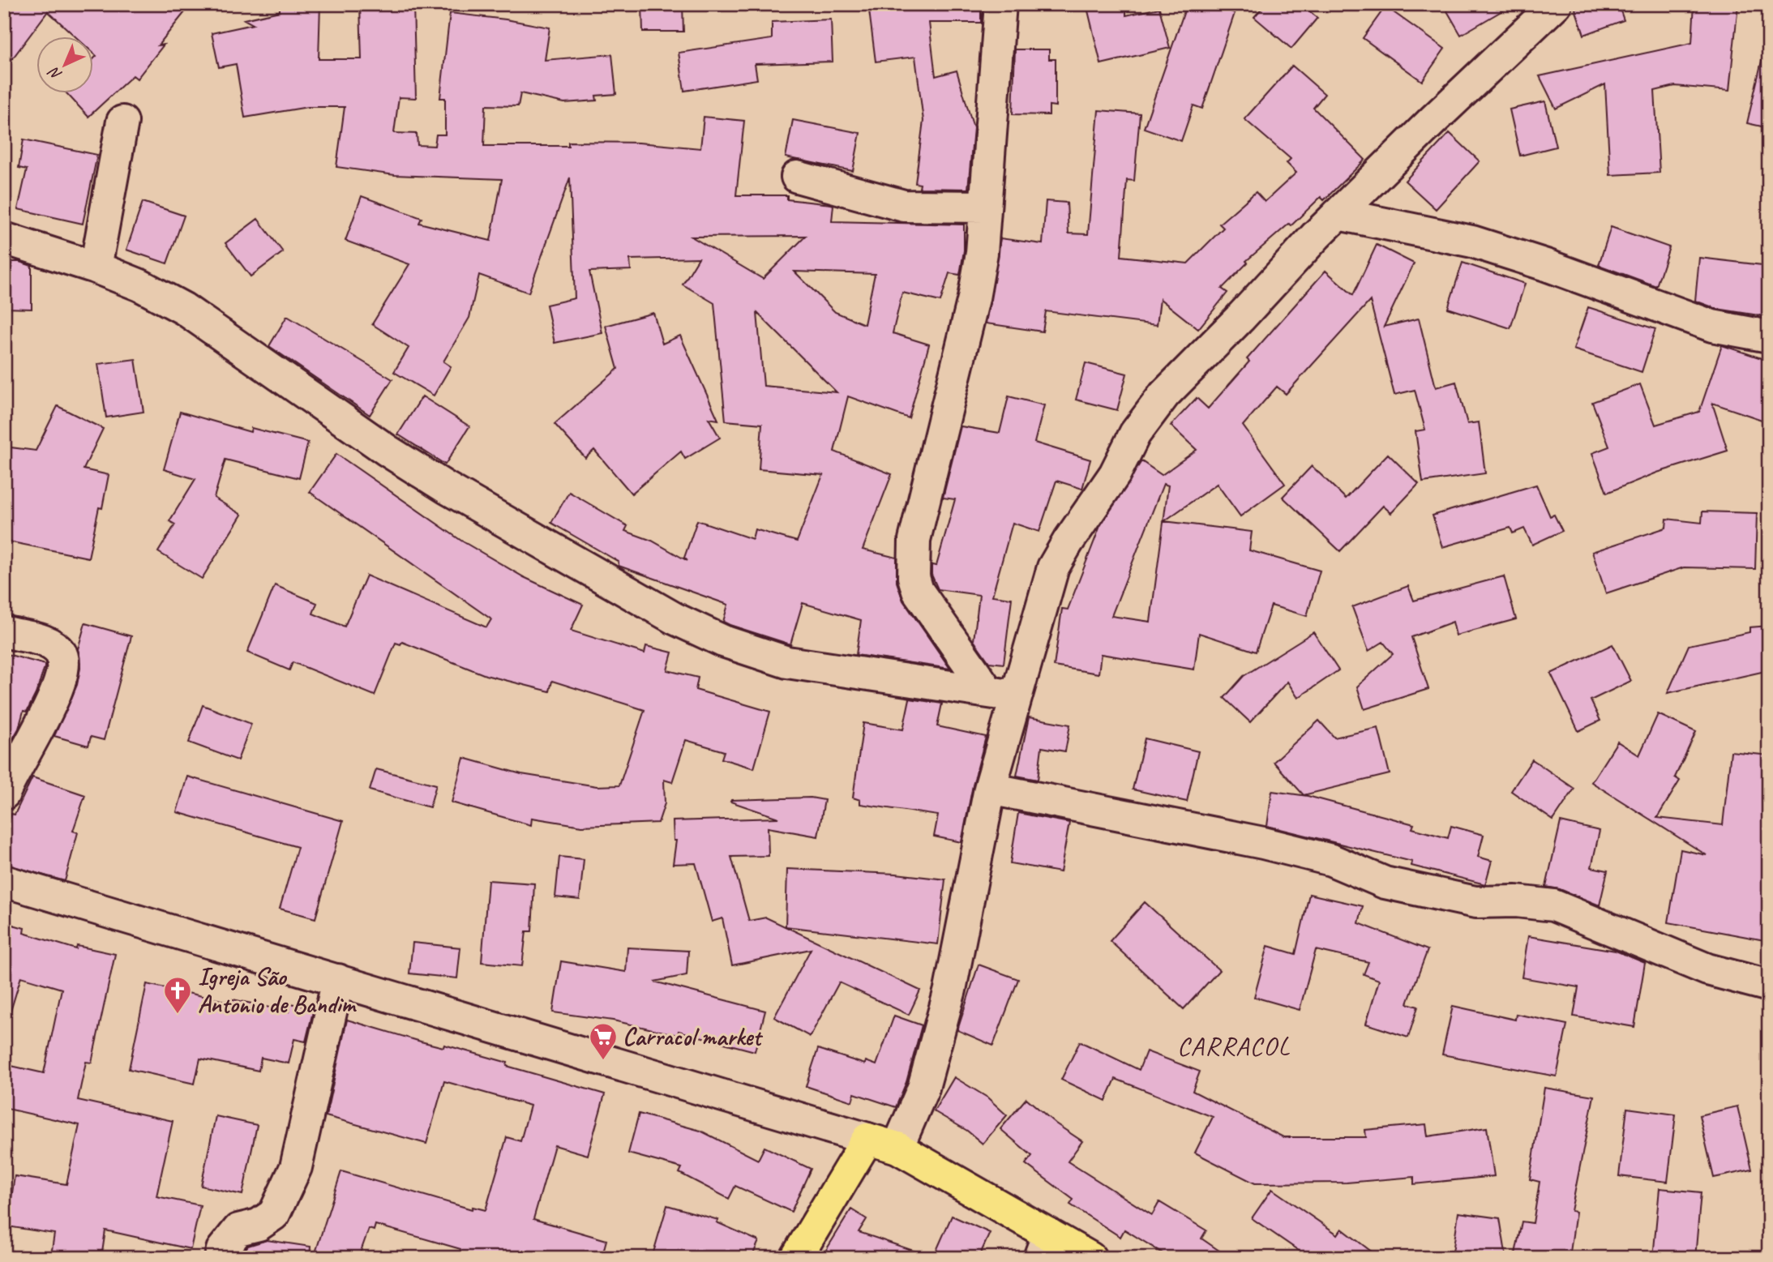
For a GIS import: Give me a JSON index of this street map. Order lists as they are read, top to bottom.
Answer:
{
  "districts": ["CARRACOL"],
  "places": {
    "church": ["Igreja São Antonio de Bandim"],
    "supermarket": ["Carracol market"]
  },
  "north": "bottom left"
}
